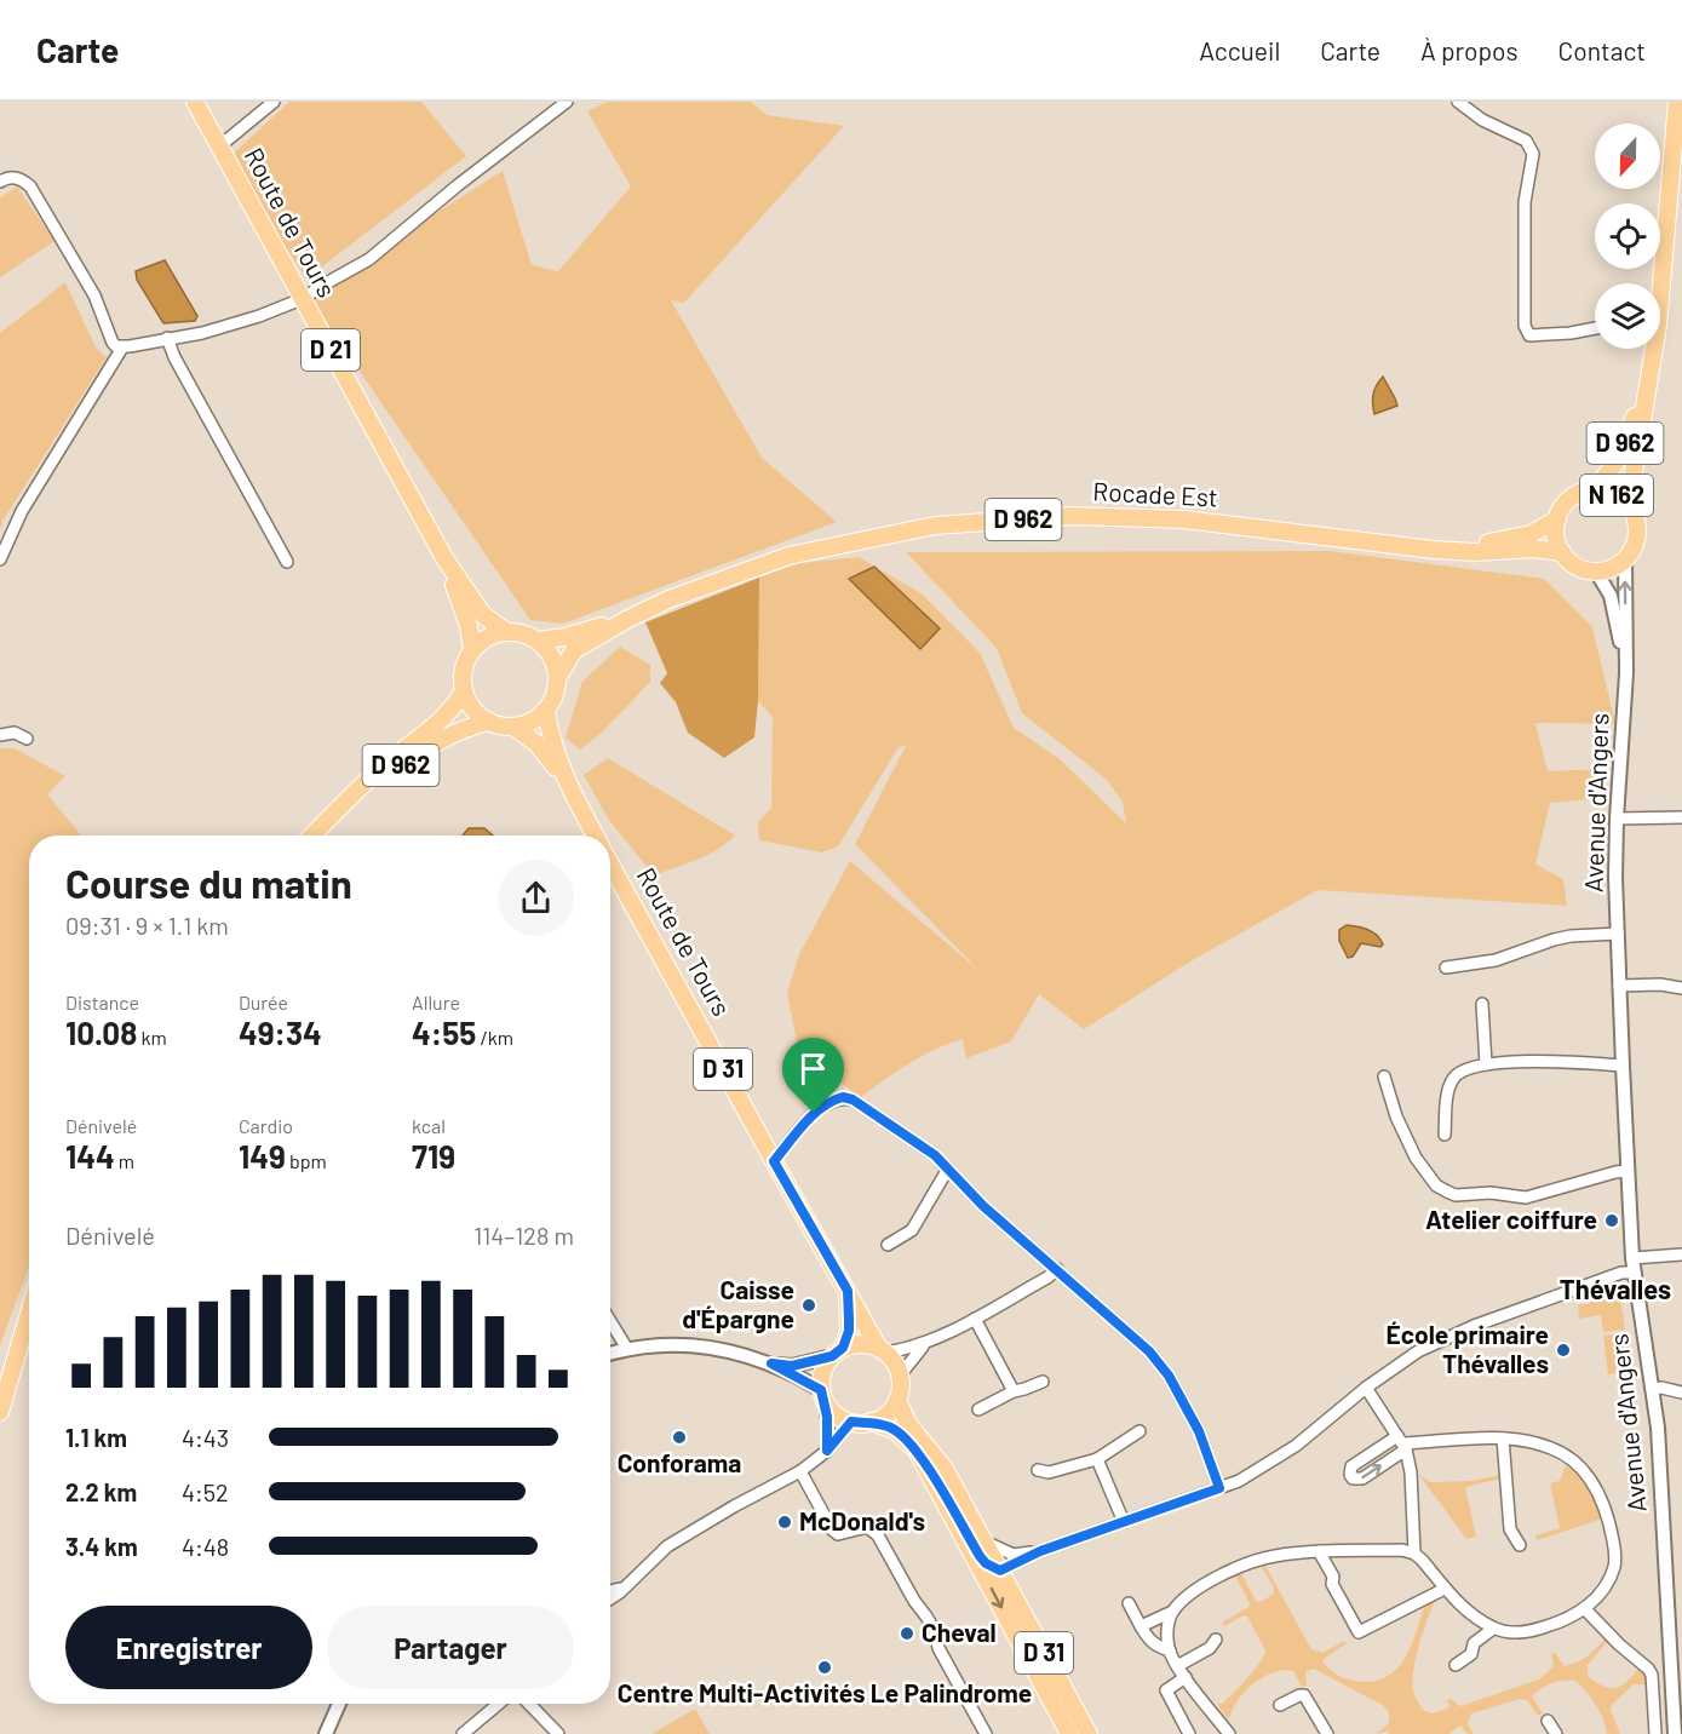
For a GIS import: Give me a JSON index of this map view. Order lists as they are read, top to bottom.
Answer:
{
  "streets": {
    "main road": [
      "Route de Tours",
      "D 21",
      "D 962",
      "Rocade Est",
      "N 162",
      "D 31"
    ],
    "street": ["Avenue d'Angers"]
  },
  "crossings": [
    ["Route de Tours", "D 962"],
    ["Route de Tours", "Rocade Est"],
    ["Route de Tours", "D 31"],
    ["D 962", "Rocade Est"],
    ["D 962", "N 162"],
    ["D 962", "Avenue d'Angers"],
    ["Rocade Est", "N 162"],
    ["Rocade Est", "Avenue d'Angers"],
    ["N 162", "Avenue d'Angers"]
  ],
  "districts": ["Thévalles"],
  "places": [
    "Atelier coiffure",
    "Caisse d'Épargne",
    "École primaire Thévalles",
    "Conforama",
    "McDonald's",
    "Cheval",
    "Centre Multi-Activités Le Palindrome"
  ],
  "north": "bottom",
  "page": {
    "header": "Carte",
    "nav": [
      "Accueil",
      "Carte",
      "À propos",
      "Contact"
    ],
    "heading": ["Course du matin", "09:31 · 9 × 1.1 km"],
    "stats": [
      ["Distance", "10.08 km"],
      ["Durée", "49:34"],
      ["Allure", "4:55 /km"],
      ["Dénivelé", "144 m"],
      ["Cardio", "149 bpm"],
      ["kcal", "719"]
    ],
    "chart": ["Dénivelé", "114–128 m"],
    "list": [
      {
        "name": "1.1 km",
        "note": "4:43"
      },
      {
        "name": "2.2 km",
        "note": "4:52"
      },
      {
        "name": "3.4 km",
        "note": "4:48"
      }
    ],
    "buttons": ["Enregistrer", "Partager"]
  }
}
